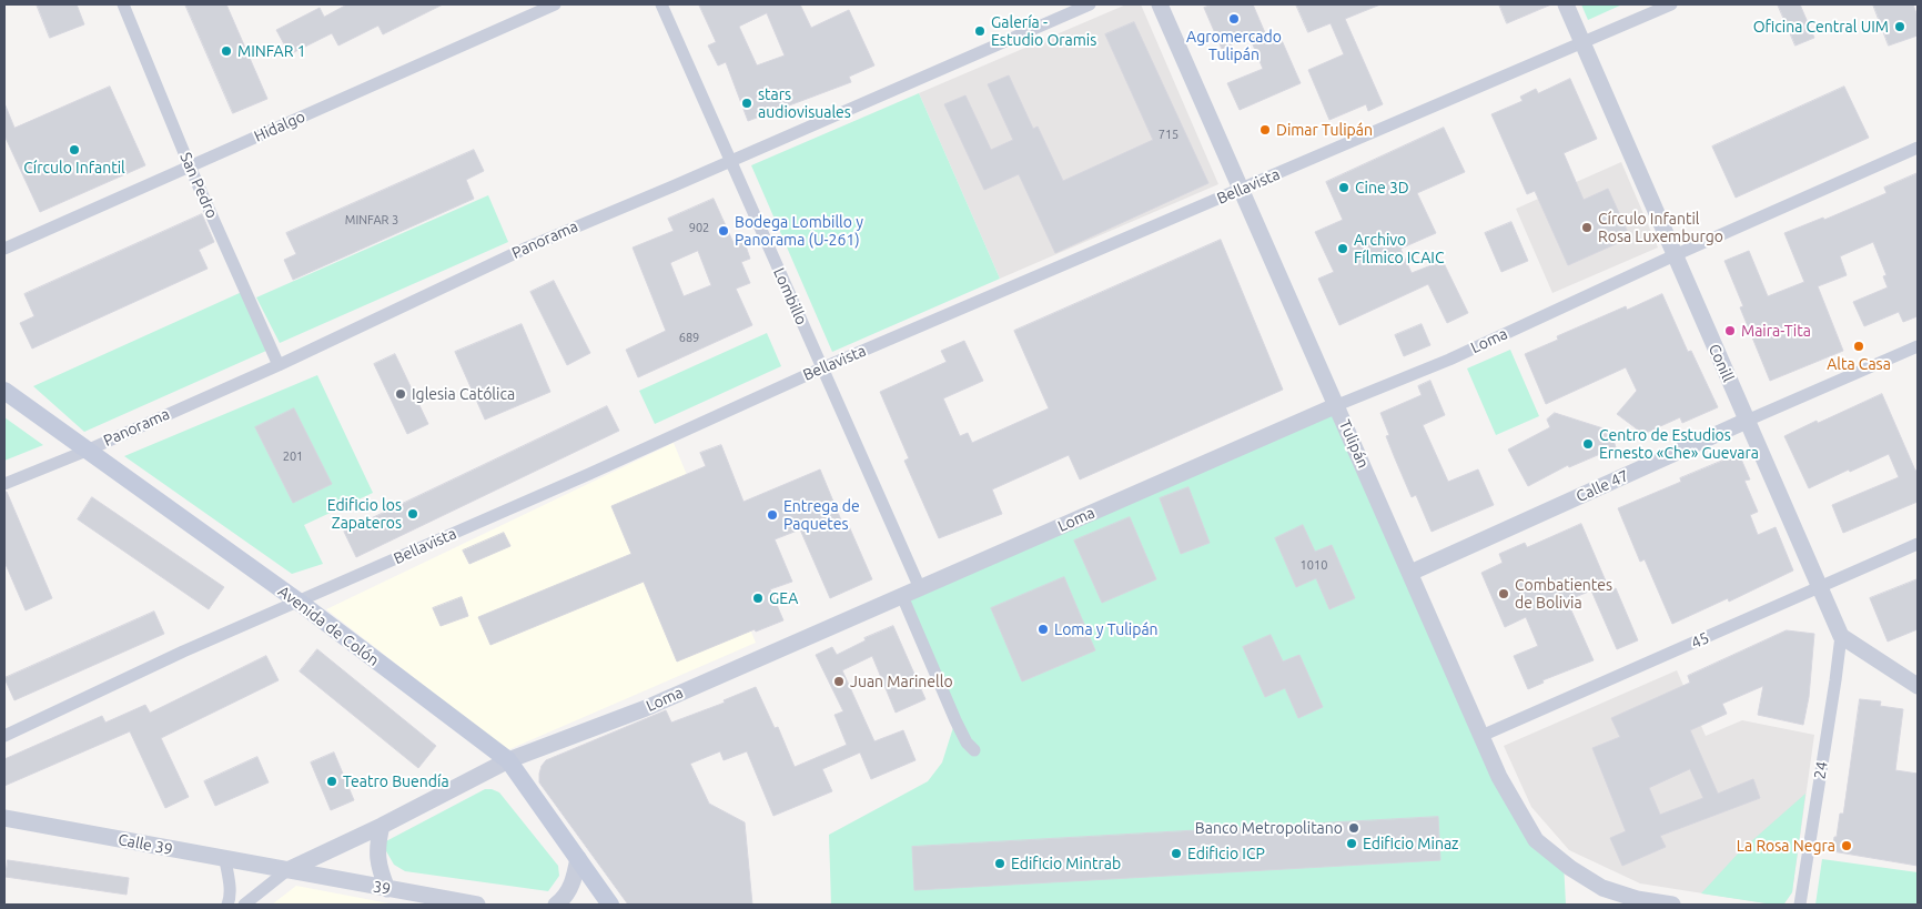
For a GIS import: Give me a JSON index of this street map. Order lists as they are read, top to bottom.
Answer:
{
  "streets": {
    "main road": ["Avenida de Colón"],
    "street": [
      "Hidalgo",
      "San Pedro",
      "Bellavista",
      "Panorama",
      "Lombillo",
      "Loma",
      "Conill",
      "Tulipán",
      "Calle 47",
      "45",
      "24",
      "Calle 39",
      "39"
    ]
  },
  "crossings": [
    ["Hidalgo", "San Pedro"],
    ["San Pedro", "Panorama"],
    ["Bellavista", "Lombillo"],
    ["Bellavista", "Conill"],
    ["Bellavista", "Tulipán"],
    ["Bellavista", "Avenida de Colón"],
    ["Panorama", "Lombillo"],
    ["Panorama", "Avenida de Colón"],
    ["Lombillo", "Loma"],
    ["Loma", "Conill"],
    ["Loma", "Tulipán"],
    ["Loma", "Avenida de Colón"],
    ["Loma", "Calle 39"],
    ["Loma", "39"],
    ["Conill", "Calle 47"],
    ["Conill", "45"],
    ["Conill", "24"],
    ["Tulipán", "Calle 47"],
    ["Tulipán", "45"],
    ["Calle 39", "39"]
  ],
  "places": [
    "Agromercado Tulipán",
    "Oficina Central UIM",
    "Galería - Estudio Oramis",
    "MINFAR 1",
    "stars audiovisuales",
    "Dimar Tulipán",
    "Círculo Infantil",
    "Cine 3D",
    "Círculo Infantil Rosa Luxemburgo",
    "Bodega Lombillo y Panorama (U-261)",
    "Archivo Fílmico ICAIC",
    "Maira-Tita",
    "Alta Casa",
    "Iglesia Católica",
    "Centro de Estudios Ernesto «Che» Guevara",
    "Edificio los Zapateros",
    "Entrega de Paquetes",
    "Combatientes de Bolivia",
    "GEA",
    "Loma y Tulipán",
    "Juan Marinello",
    "Teatro Buendía",
    "Banco Metropolitano",
    "Edificio Minaz",
    "La Rosa Negra",
    "Edificio ICP",
    "Edificio Mintrab"
  ],
  "house_numbers": [
    "715",
    "MINFAR 3",
    "902",
    "689",
    "201",
    "1010"
  ]
}
